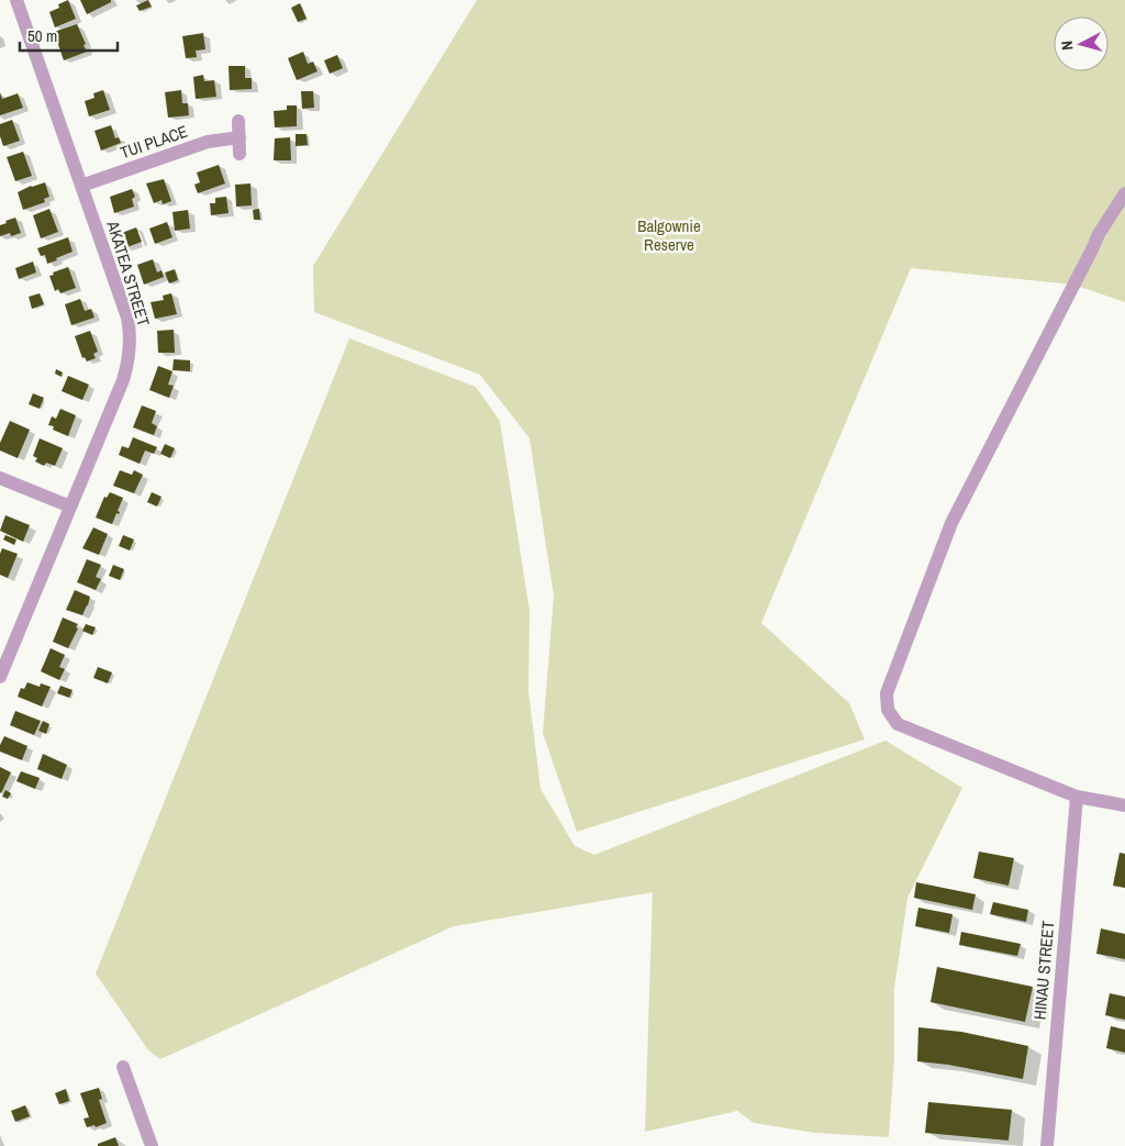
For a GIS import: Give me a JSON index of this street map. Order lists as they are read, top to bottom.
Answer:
{
  "streets": {
    "street": ["TUI PLACE", "AKATEA STREET", "HINAU STREET"]
  },
  "crossings": [
    ["TUI PLACE", "AKATEA STREET"]
  ],
  "parks": ["Balgownie Reserve"],
  "scale_bar": "50 m",
  "north": "left"
}
